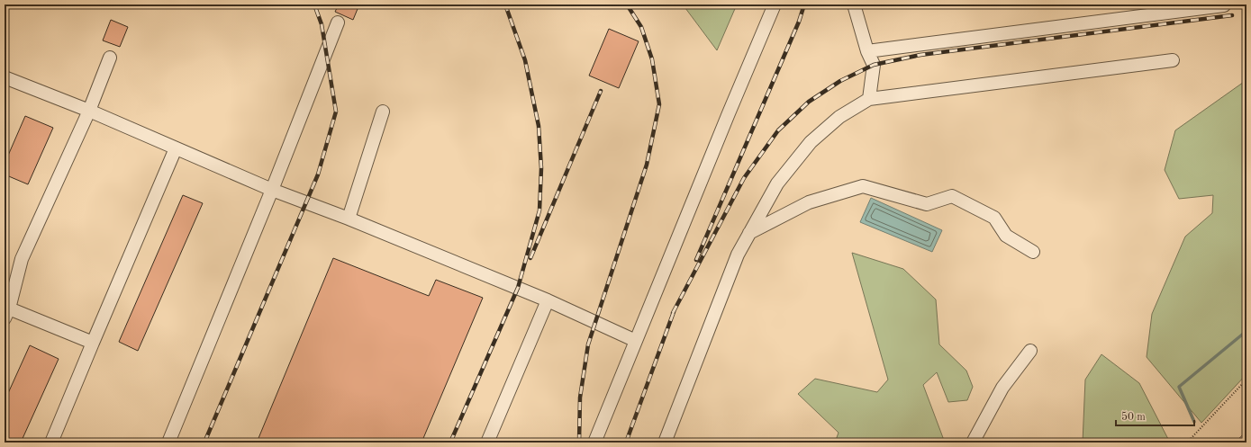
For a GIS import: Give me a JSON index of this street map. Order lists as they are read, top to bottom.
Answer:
{
  "scale_bar": "50 m"
}
